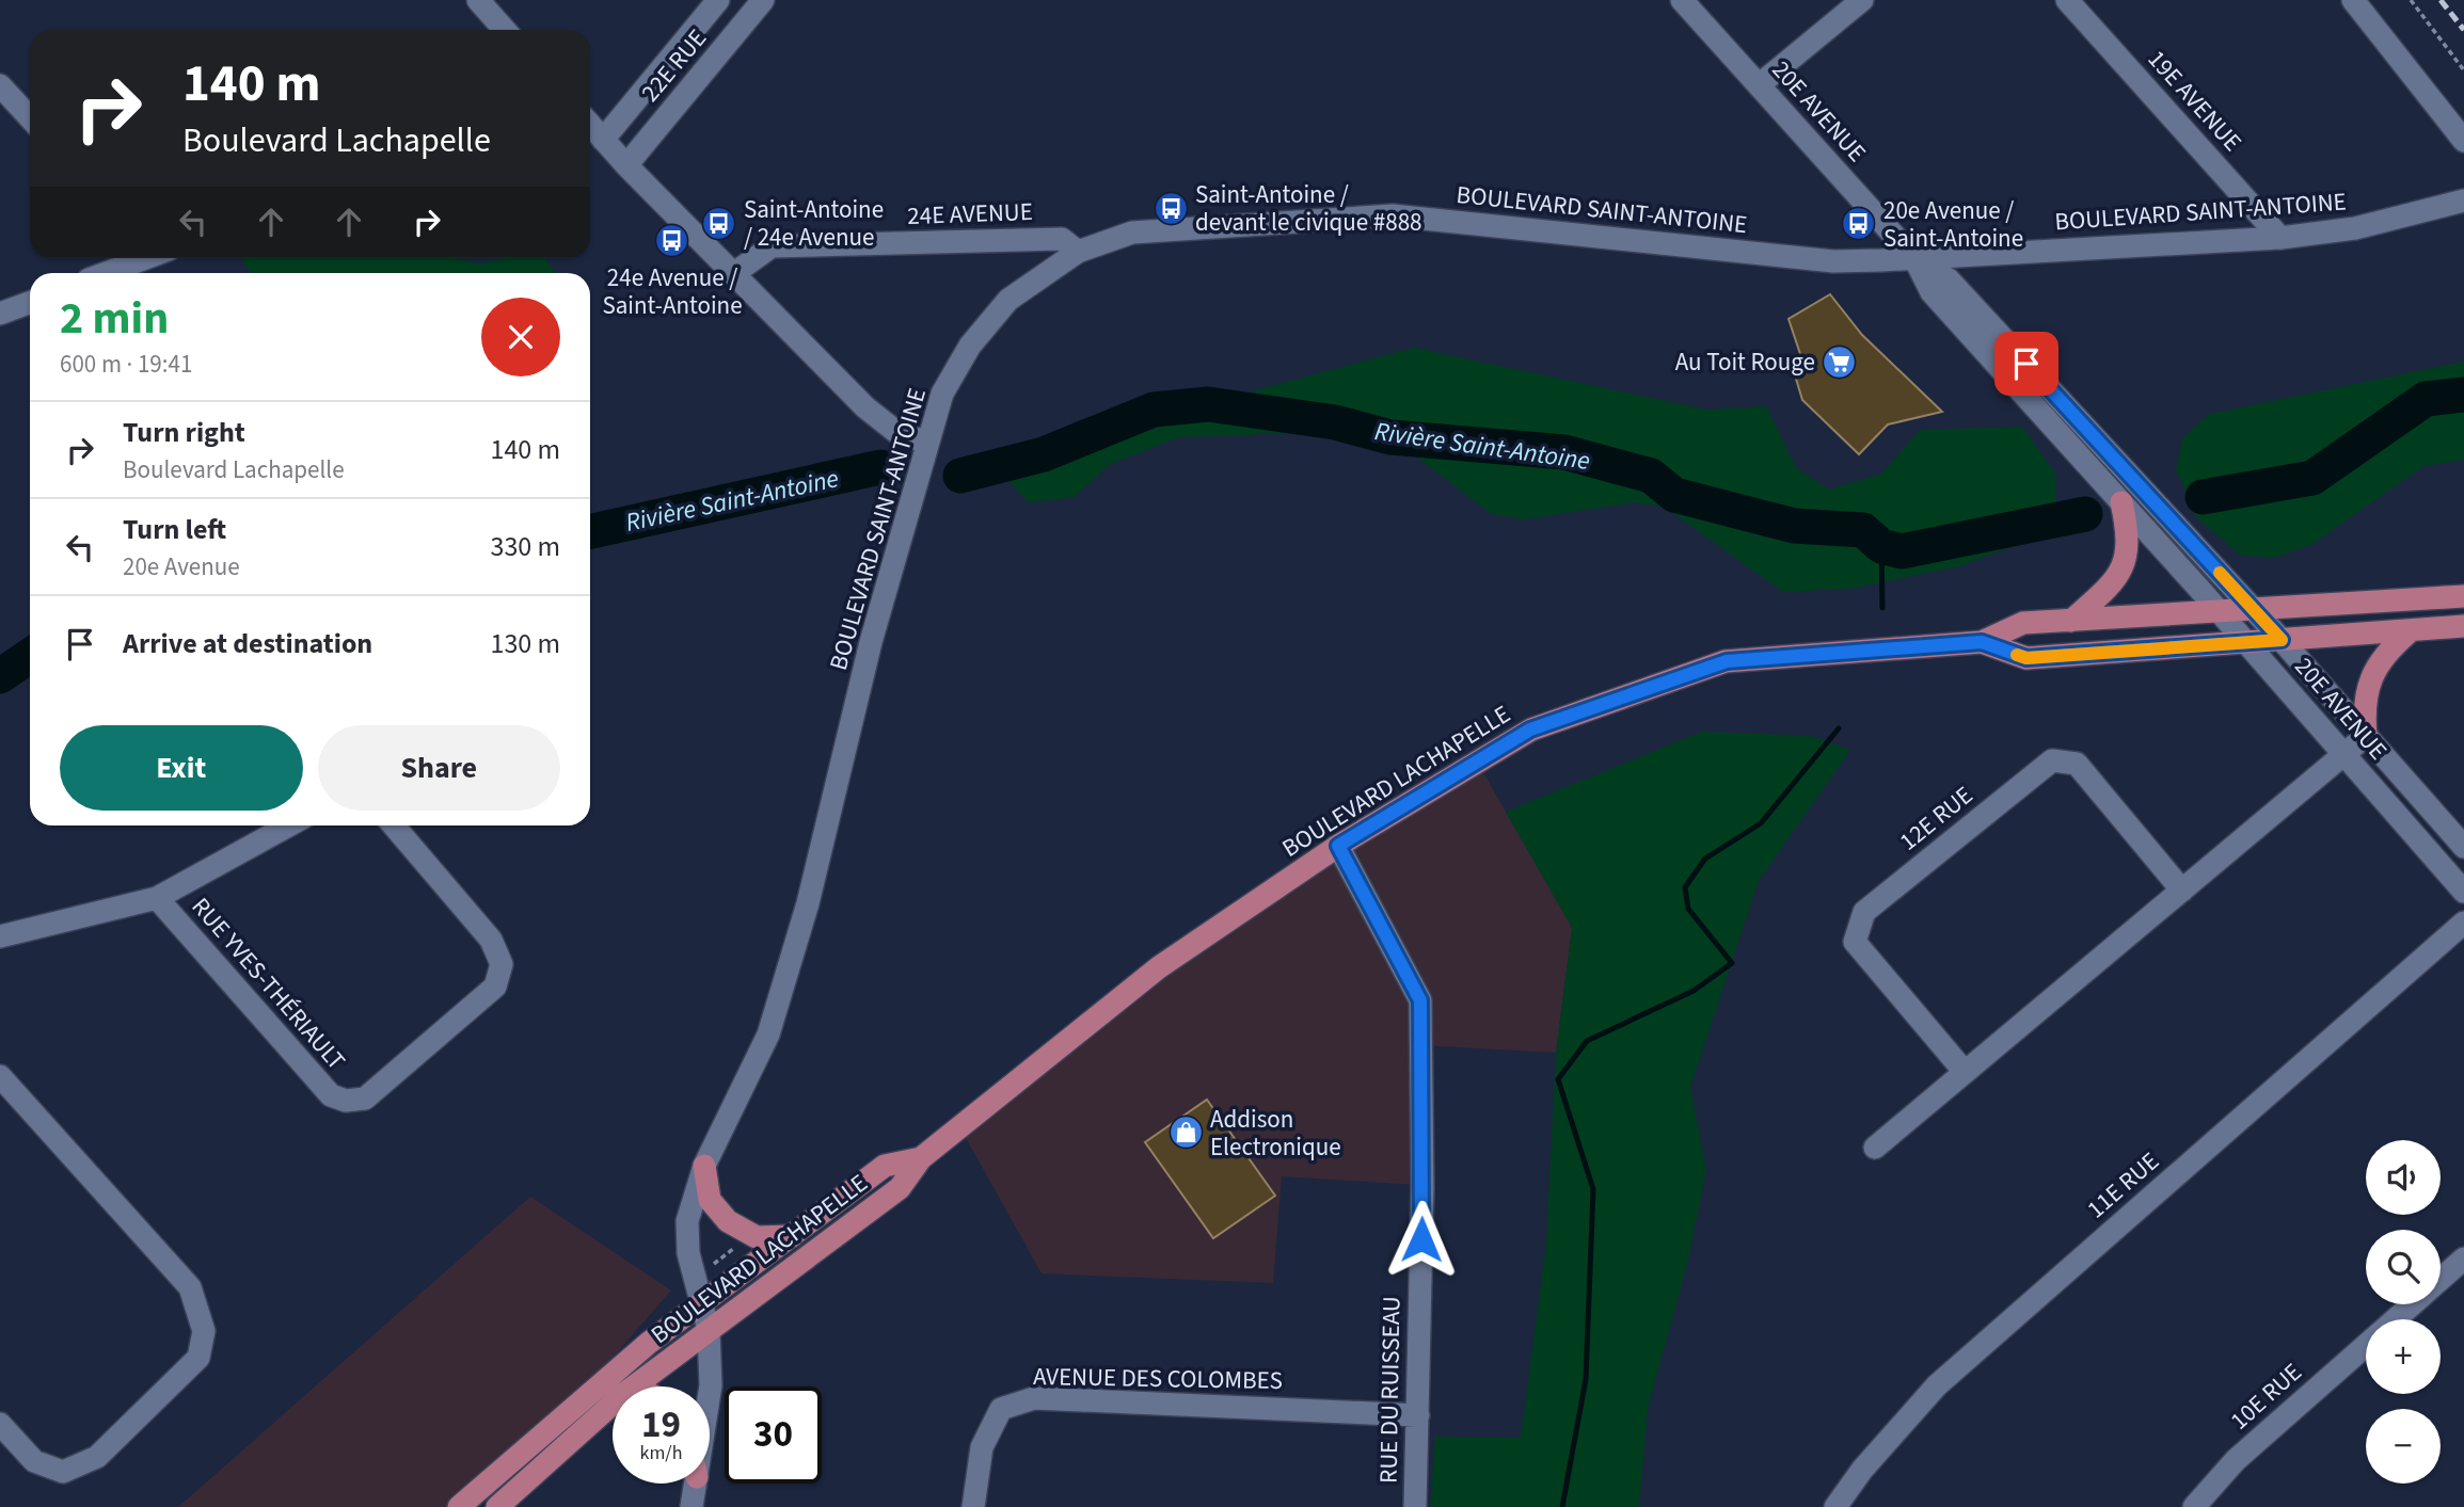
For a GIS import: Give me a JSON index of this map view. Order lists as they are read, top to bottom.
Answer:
{
  "streets": {
    "main road": ["BOULEVARD LACHAPELLE"],
    "street": [
      "22E RUE",
      "19E AVENUE",
      "20E AVENUE",
      "BOULEVARD SAINT-ANTOINE",
      "24E AVENUE",
      "12E RUE",
      "RUE YVES-THÉRIAULT",
      "11E RUE",
      "AVENUE DES COLOMBES",
      "RUE DU RUISSEAU",
      "10E RUE"
    ]
  },
  "crossings": [
    ["19E AVENUE", "BOULEVARD SAINT-ANTOINE"],
    ["20E AVENUE", "BOULEVARD SAINT-ANTOINE"],
    ["20E AVENUE", "BOULEVARD LACHAPELLE"],
    ["BOULEVARD SAINT-ANTOINE", "24E AVENUE"],
    ["BOULEVARD SAINT-ANTOINE", "BOULEVARD LACHAPELLE"],
    ["BOULEVARD LACHAPELLE", "RUE DU RUISSEAU"],
    ["AVENUE DES COLOMBES", "RUE DU RUISSEAU"]
  ],
  "water": ["Rivière Saint-Antoine"],
  "places": {
    "bus stop": [
      "Saint-Antoine / devant le civique #888",
      "Saint-Antoine / 24e Avenue",
      "20e Avenue / Saint-Antoine",
      "24e Avenue / Saint-Antoine"
    ],
    "supermarket": ["Au Toit Rouge"],
    "shop": ["Addison Electronique"]
  },
  "page": {
    "turn": ["140 m", "Boulevard Lachapelle"],
    "heading": ["2 min", "600 m · 19:41"],
    "list": [
      {
        "name": "Turn right",
        "note": "Boulevard Lachapelle",
        "value": "140 m"
      },
      {
        "name": "Turn left",
        "note": "20e Avenue",
        "value": "330 m"
      },
      {
        "name": "Arrive at destination",
        "value": "130 m"
      }
    ],
    "buttons": ["Exit", "Share"],
    "map_buttons": ["+", "−"],
    "speed": "19 km/h",
    "limit": "30"
  }
}
